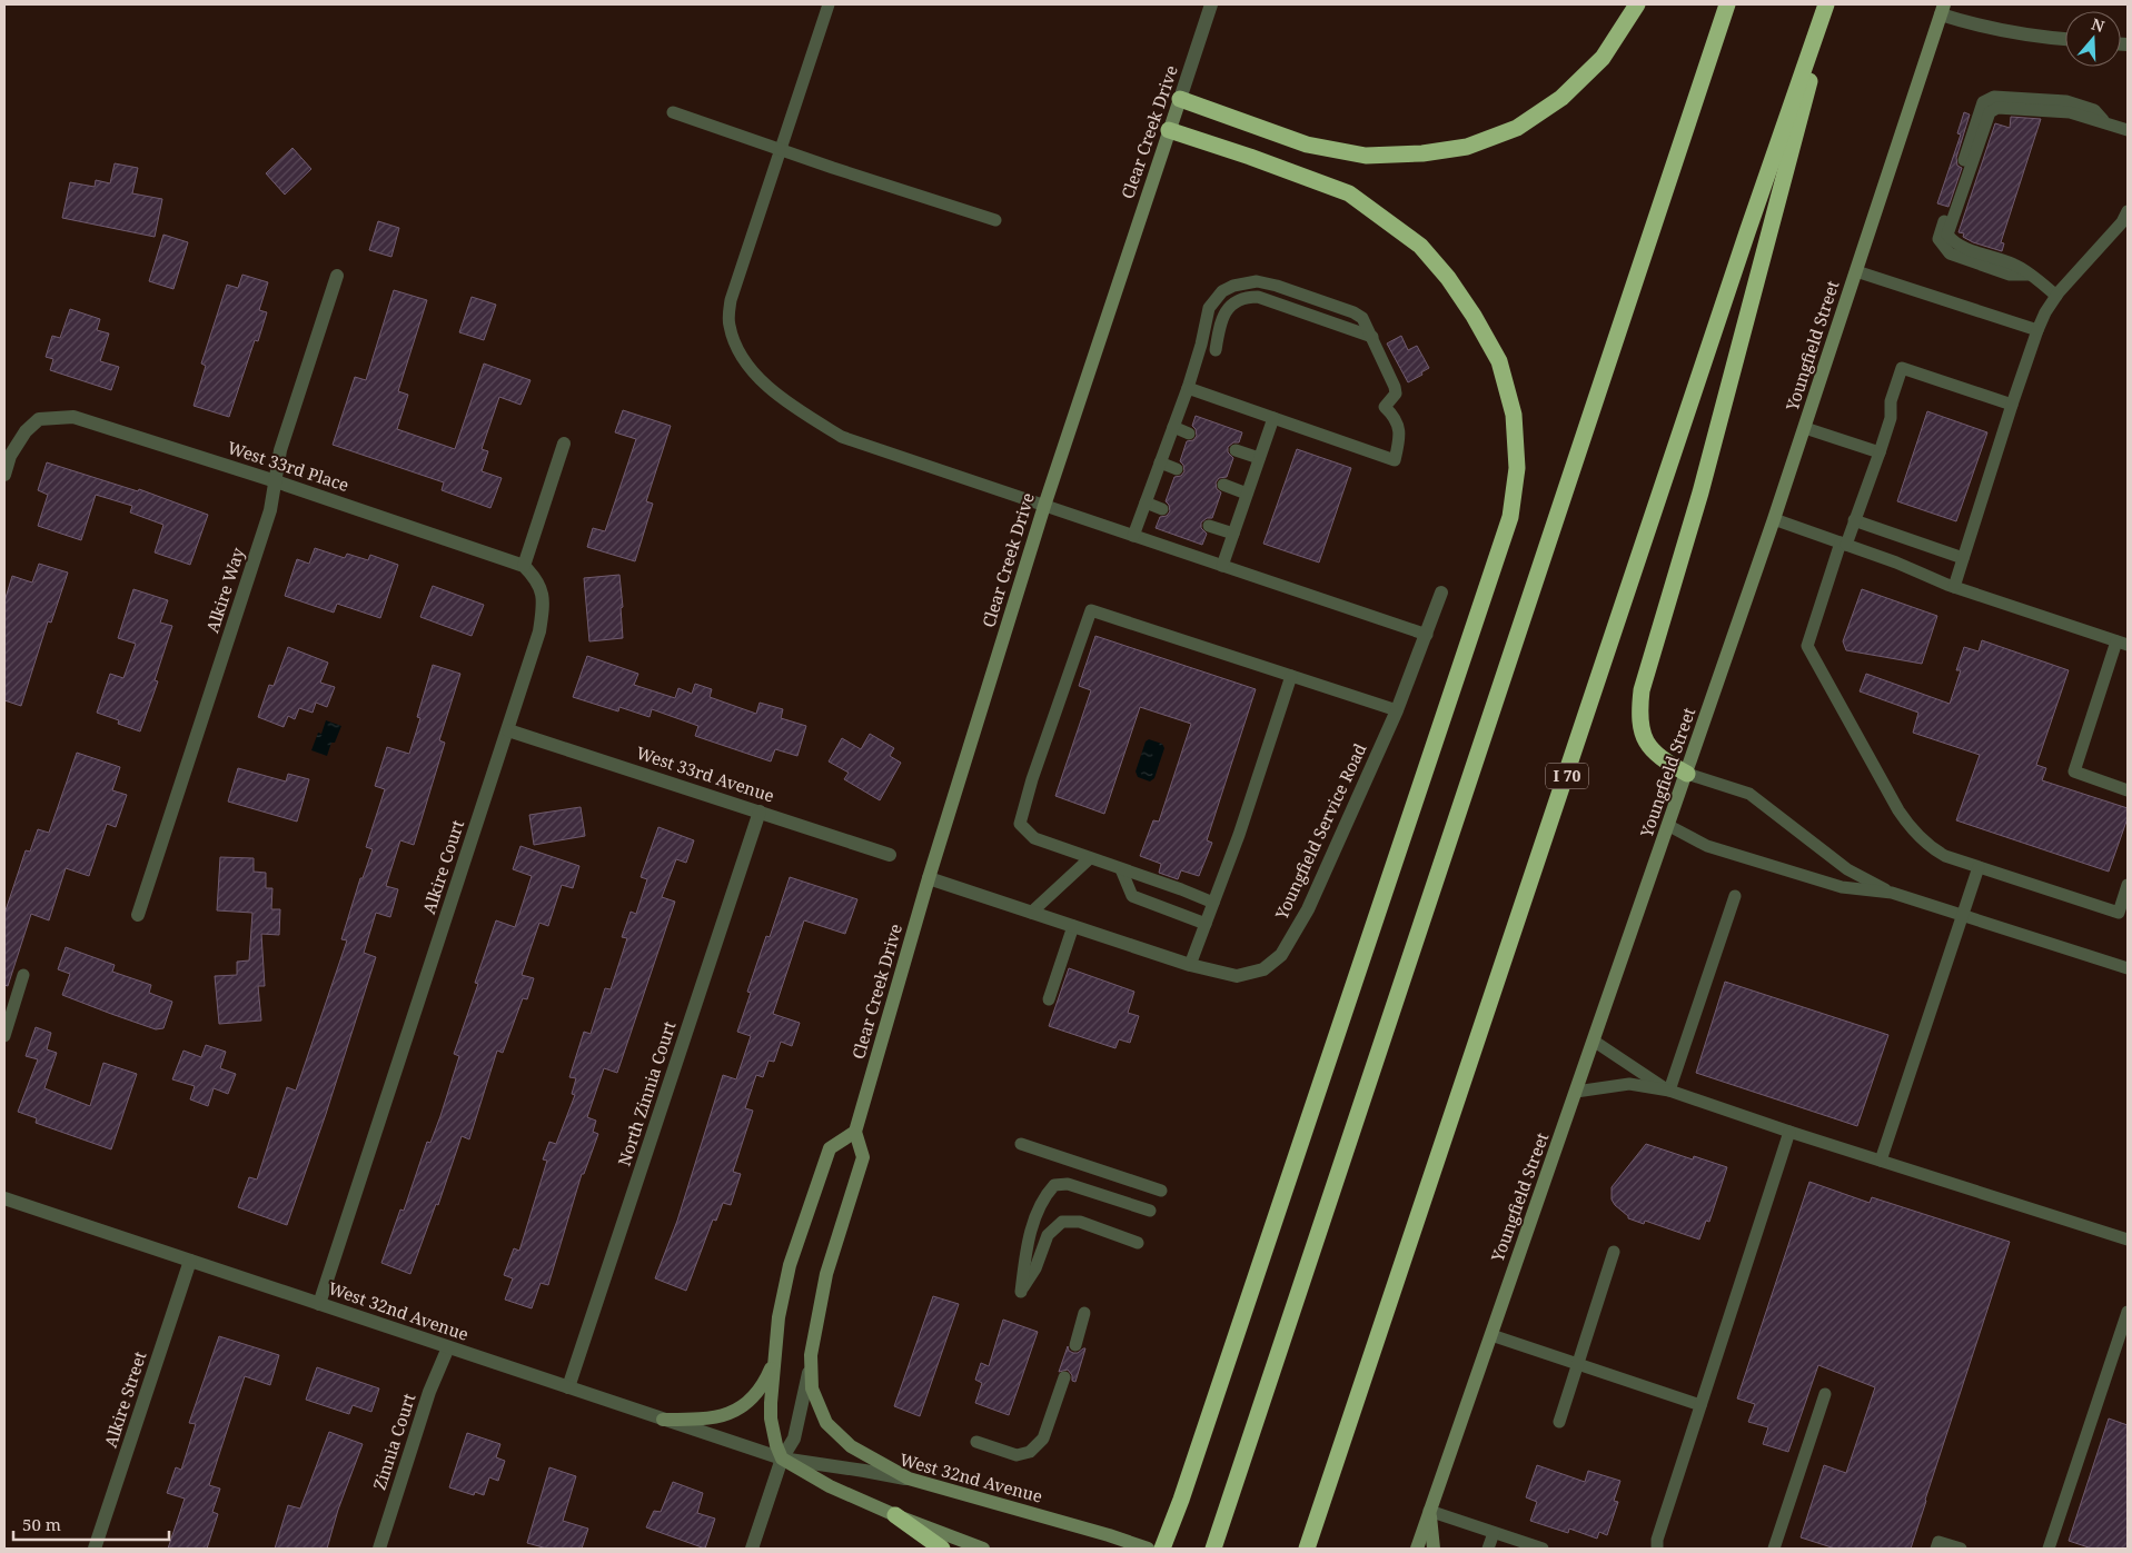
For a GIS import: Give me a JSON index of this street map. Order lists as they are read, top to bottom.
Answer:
{
  "streets": {
    "highway": ["I 70"],
    "main road": ["Clear Creek Drive", "Youngfield Street", "West 32nd Avenue"],
    "street": [
      "West 33rd Place",
      "Alkire Way",
      "West 33rd Avenue",
      "Youngfield Service Road",
      "Alkire Court",
      "North Zinnia Court",
      "Alkire Street",
      "Zinnia Court"
    ]
  },
  "crossings": [
    ["Clear Creek Drive", "Youngfield Service Road"],
    ["West 33rd Place", "Alkire Way"],
    ["West 33rd Place", "Alkire Court"],
    ["West 33rd Avenue", "Alkire Court"],
    ["West 33rd Avenue", "North Zinnia Court"],
    ["Alkire Court", "West 32nd Avenue"],
    ["North Zinnia Court", "West 32nd Avenue"],
    ["West 32nd Avenue", "Alkire Street"],
    ["West 32nd Avenue", "Zinnia Court"]
  ],
  "scale_bar": "50 m",
  "north": "top"
}
